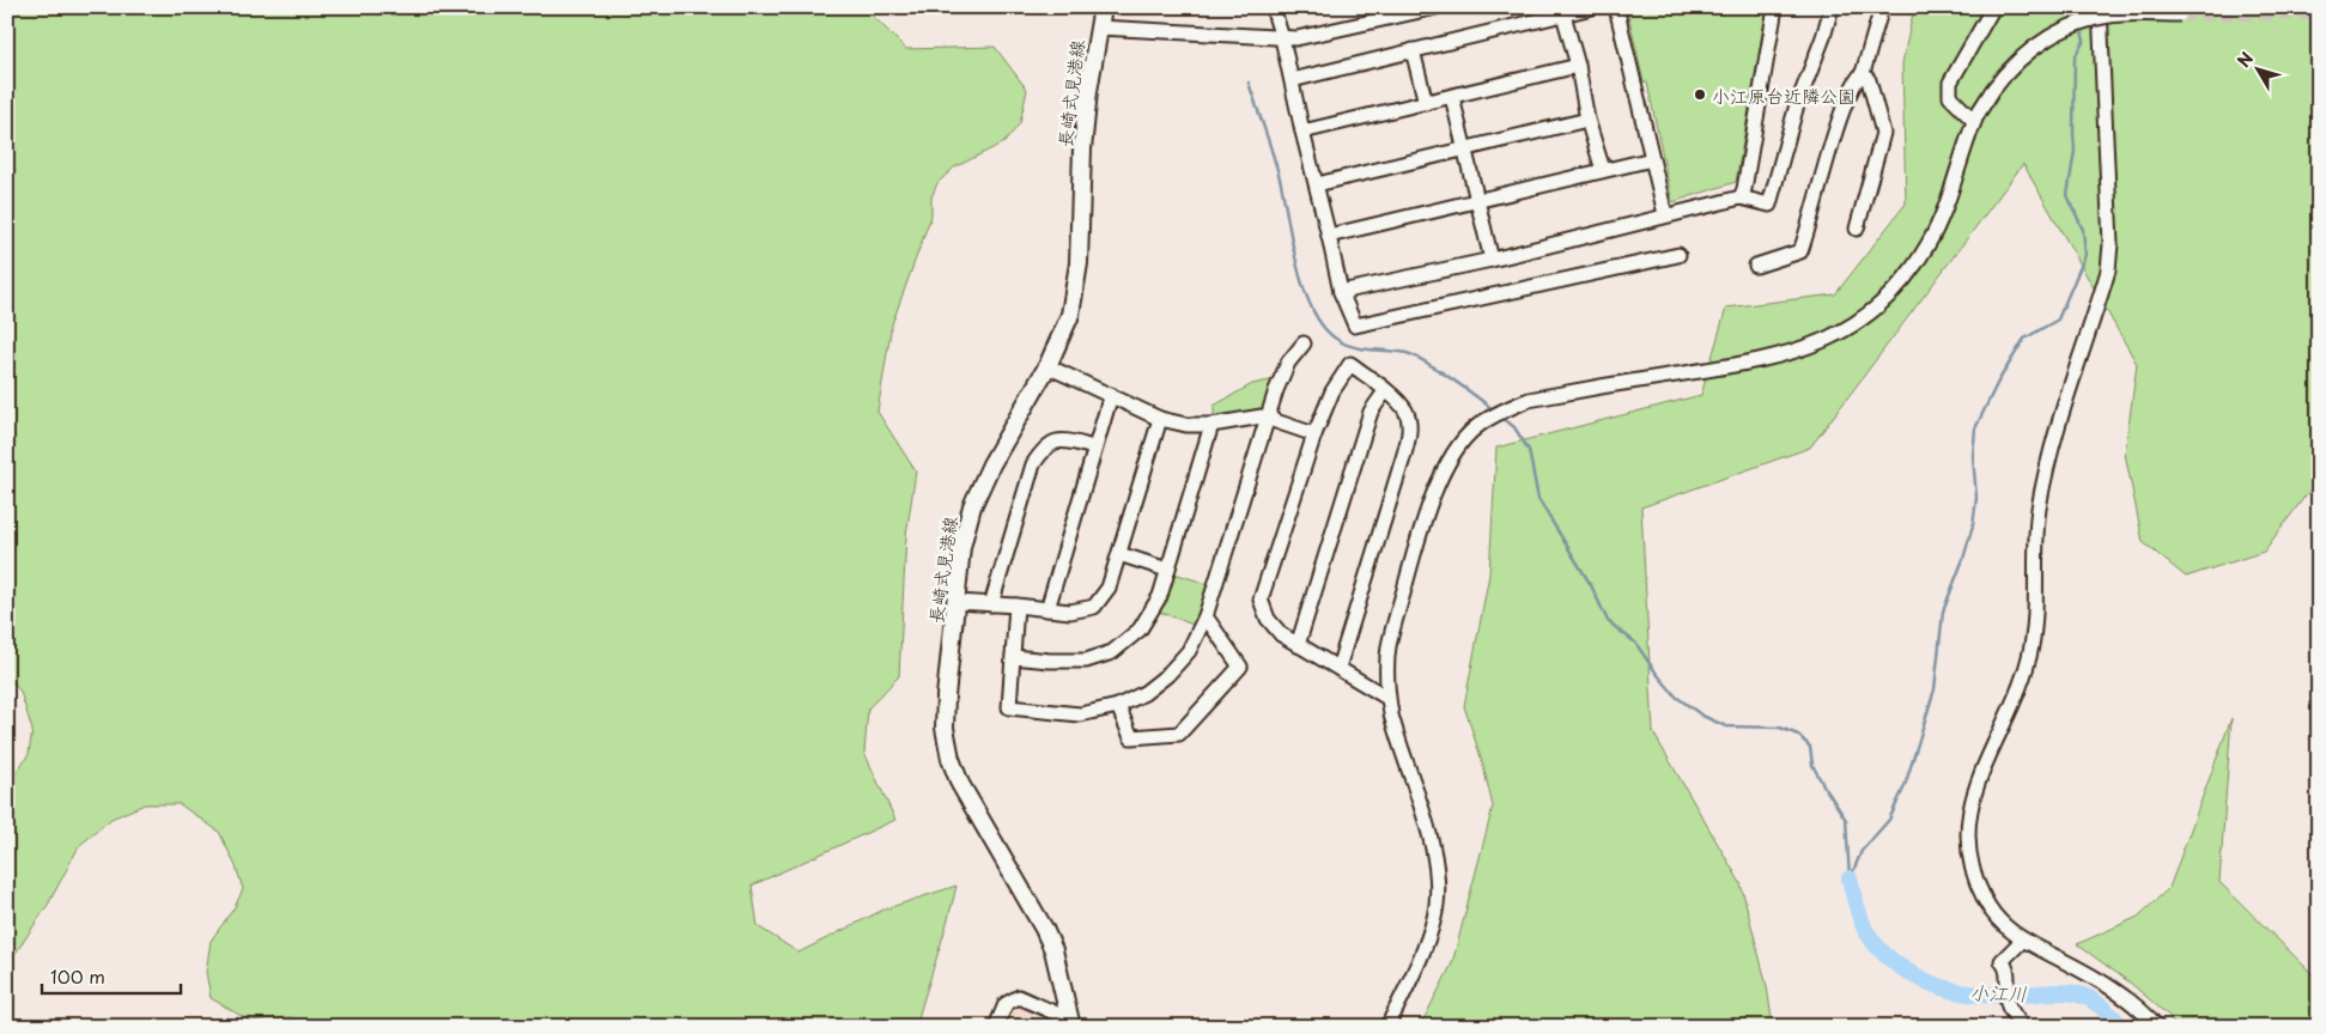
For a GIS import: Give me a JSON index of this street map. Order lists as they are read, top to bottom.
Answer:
{
  "streets": {
    "main road": ["長崎式見港線"]
  },
  "water": ["小江川"],
  "places": ["小江原台近隣公園"],
  "scale_bar": "100 m",
  "north": "top left"
}
